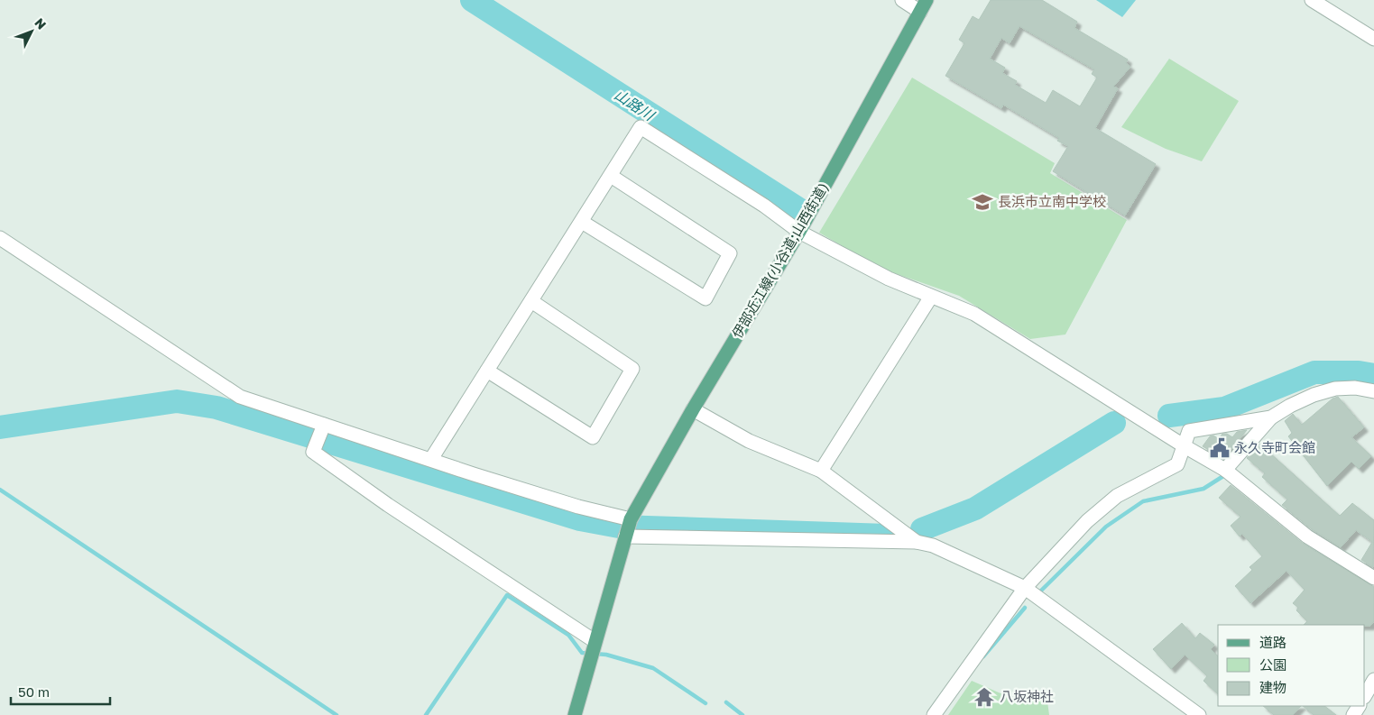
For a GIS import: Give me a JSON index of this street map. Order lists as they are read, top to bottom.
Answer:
{
  "streets": {
    "main road": ["伊部近江線(小谷道;山西街道)"]
  },
  "water": ["山路川"],
  "places": {
    "school or university": ["長浜市立南中学校"],
    "public building": ["永久寺町会館"],
    "temple": ["八坂神社"]
  },
  "legend": ["道路", "公園", "建物"],
  "scale_bar": "50 m",
  "north": "top right"
}
